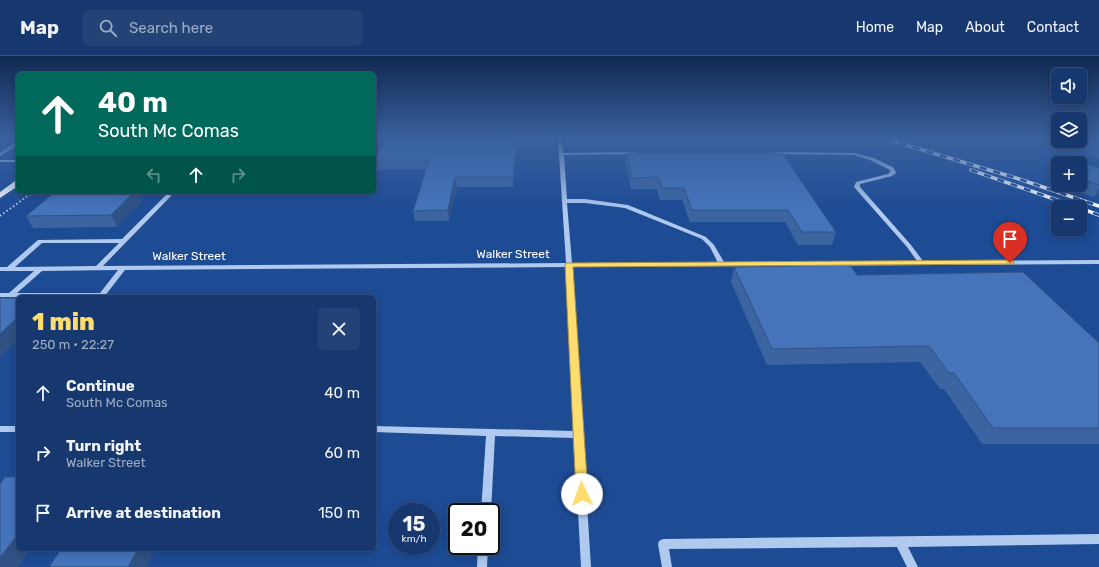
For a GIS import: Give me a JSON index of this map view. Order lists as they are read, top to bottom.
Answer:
{
  "streets": {
    "street": ["Walker Street"]
  },
  "page": {
    "header": "Map",
    "search": "Search here",
    "nav": [
      "Home",
      "Map",
      "About",
      "Contact"
    ],
    "map_buttons": ["+", "−"],
    "turn": ["40 m", "South Mc Comas"],
    "heading": ["1 min", "250 m · 22:27"],
    "list": [
      {
        "name": "Continue",
        "note": "South Mc Comas",
        "value": "40 m"
      },
      {
        "name": "Turn right",
        "note": "Walker Street",
        "value": "60 m"
      },
      {
        "name": "Arrive at destination",
        "value": "150 m"
      }
    ],
    "speed": "15 km/h",
    "limit": "20"
  }
}
